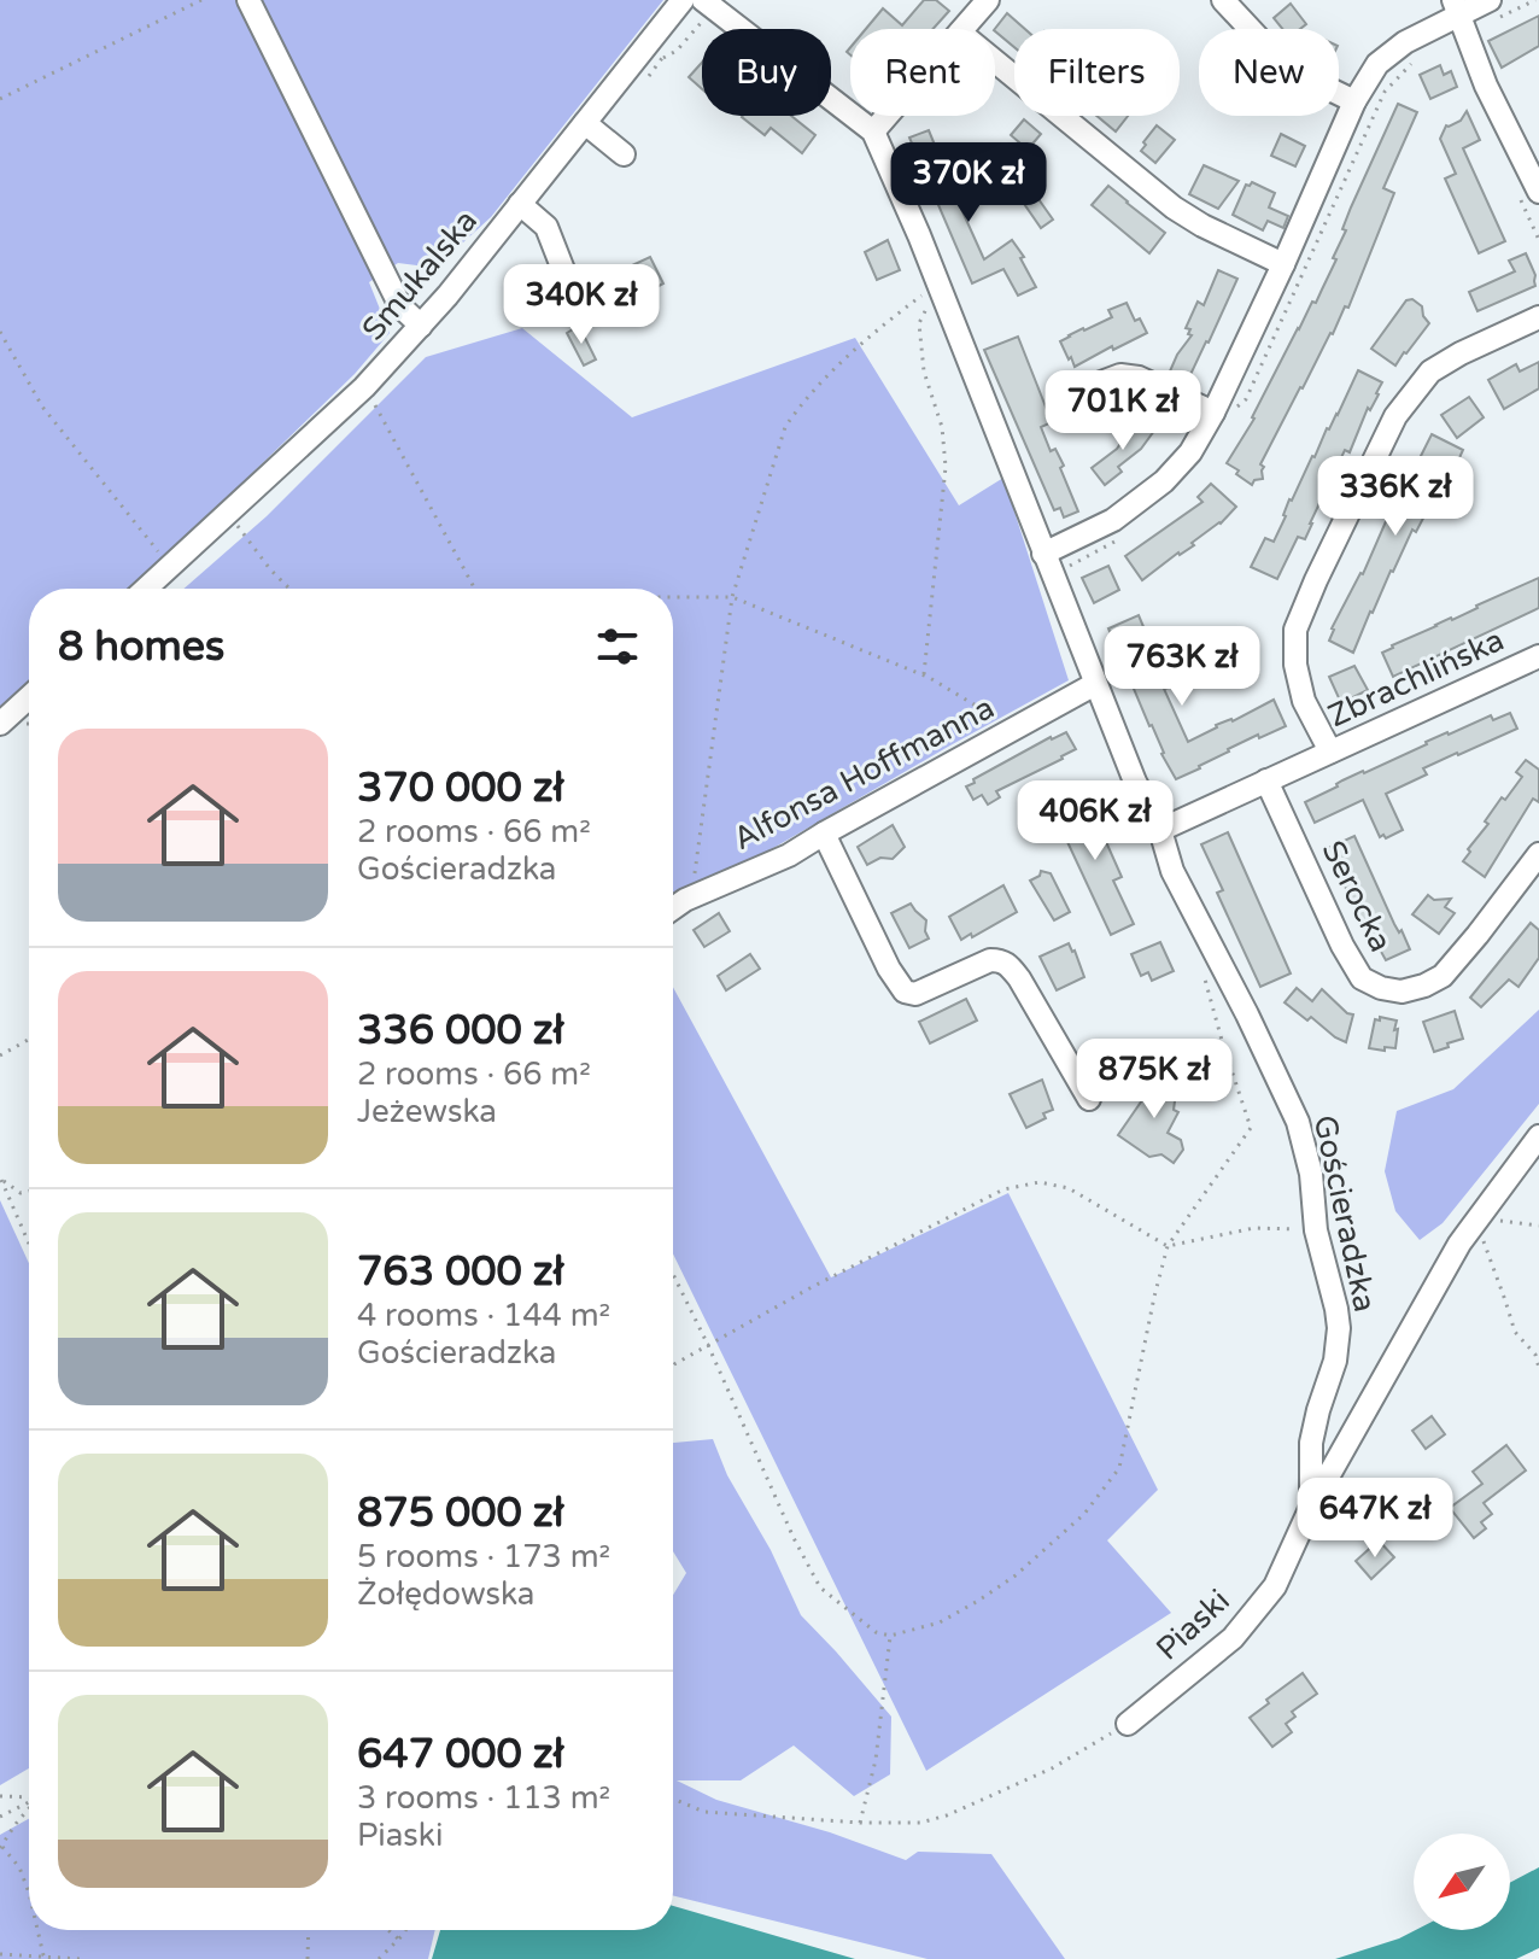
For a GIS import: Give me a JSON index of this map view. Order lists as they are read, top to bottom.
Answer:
{
  "streets": {
    "street": [
      "Smukalska",
      "Zbrachlińska",
      "Alfonsa Hoffmanna",
      "Serocka",
      "Gościeradzka",
      "Piaski"
    ]
  },
  "crossings": [
    ["Zbrachlińska", "Serocka"],
    ["Zbrachlińska", "Gościeradzka"],
    ["Alfonsa Hoffmanna", "Gościeradzka"],
    ["Gościeradzka", "Piaski"]
  ],
  "north": "bottom left",
  "page": {
    "chip": [
      "Buy",
      "Rent",
      "Filters",
      "New"
    ],
    "price": [
      "370K zł",
      "340K zł",
      "701K zł",
      "336K zł",
      "763K zł",
      "406K zł",
      "875K zł",
      "647K zł"
    ],
    "heading": "8 homes",
    "list": [
      {
        "name": "370 000 zł",
        "note": "2 rooms · 66 m² · Gościeradzka"
      },
      {
        "name": "336 000 zł",
        "note": "2 rooms · 66 m² · Jeżewska"
      },
      {
        "name": "763 000 zł",
        "note": "4 rooms · 144 m² · Gościeradzka"
      },
      {
        "name": "875 000 zł",
        "note": "5 rooms · 173 m² · Żołędowska"
      },
      {
        "name": "647 000 zł",
        "note": "3 rooms · 113 m² · Piaski"
      }
    ]
  }
}
